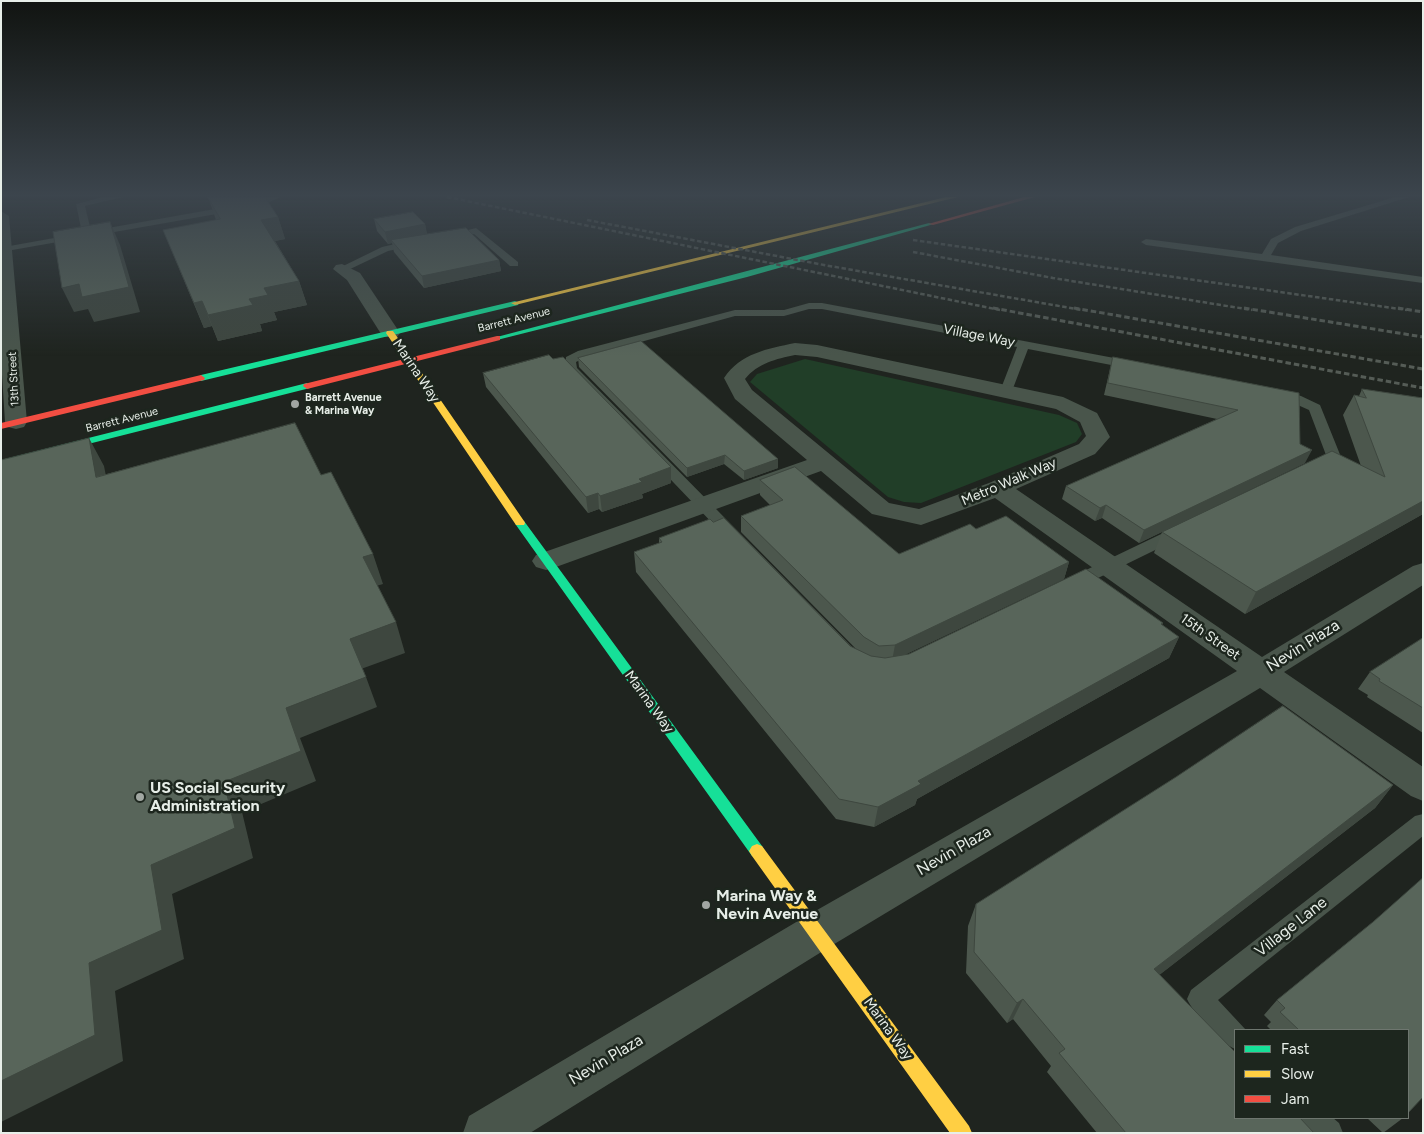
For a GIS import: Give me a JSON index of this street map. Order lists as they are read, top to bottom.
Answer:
{
  "streets": {
    "main road": ["Barrett Avenue", "Marina Way"],
    "street": [
      "13th Street",
      "Metro Walk Way",
      "15th Street",
      "Nevin Plaza"
    ],
    "lane": ["Village Way", "Village Lane"]
  },
  "crossings": [
    ["Barrett Avenue", "Marina Way"],
    ["Barrett Avenue", "13th Street"],
    ["Village Way", "15th Street"],
    ["Marina Way", "Nevin Plaza"],
    ["Metro Walk Way", "15th Street"],
    ["15th Street", "Nevin Plaza"]
  ],
  "places": ["Barrett Avenue & Marina Way", "US Social Security Administration", "Marina Way & Nevin Avenue"],
  "legend": ["Fast", "Slow", "Jam"]
}
